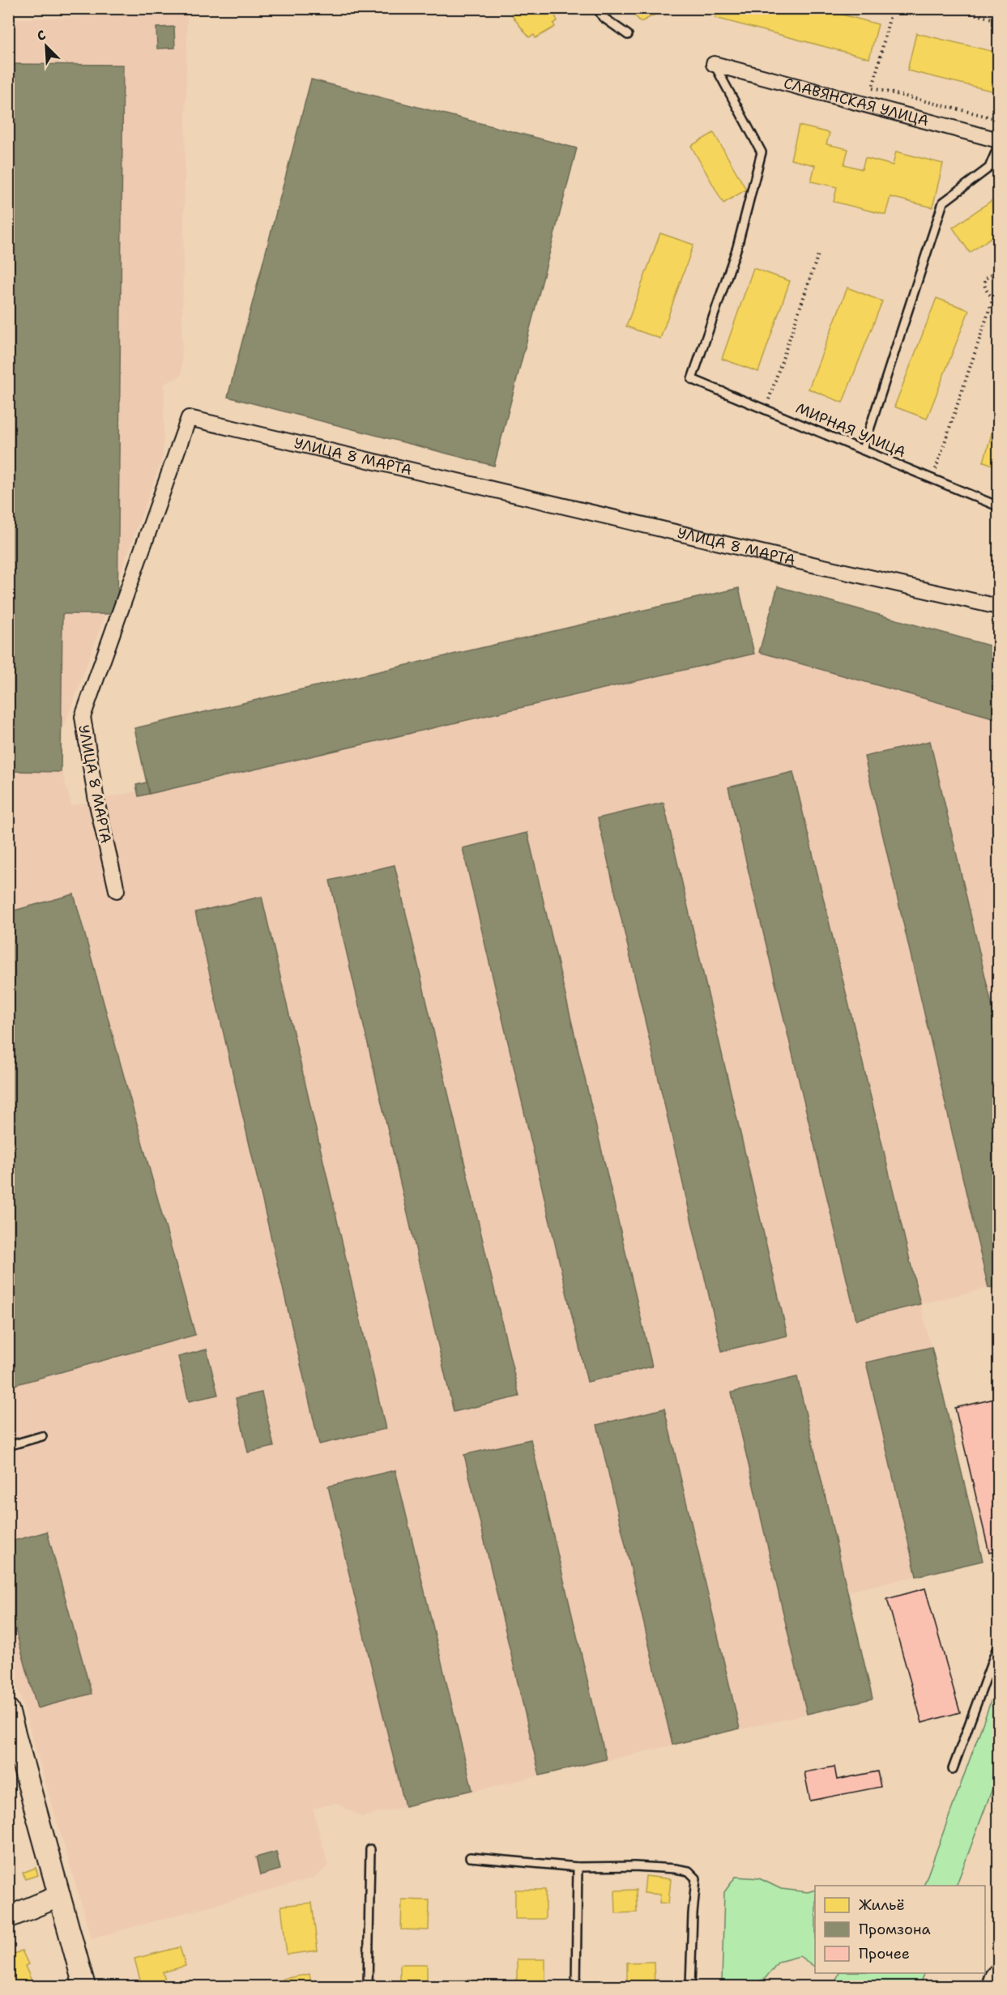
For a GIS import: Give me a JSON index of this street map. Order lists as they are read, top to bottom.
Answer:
{
  "streets": {
    "street": ["СЛАВЯНСКАЯ УЛИЦА", "УЛИЦА 8 МАРТА"],
    "lane": ["МИРНАЯ УЛИЦА"]
  },
  "crossings": [
    ["СЛАВЯНСКАЯ УЛИЦА", "МИРНАЯ УЛИЦА"]
  ],
  "legend": ["Жильё", "Промзона", "Прочее"],
  "north": "top left"
}
